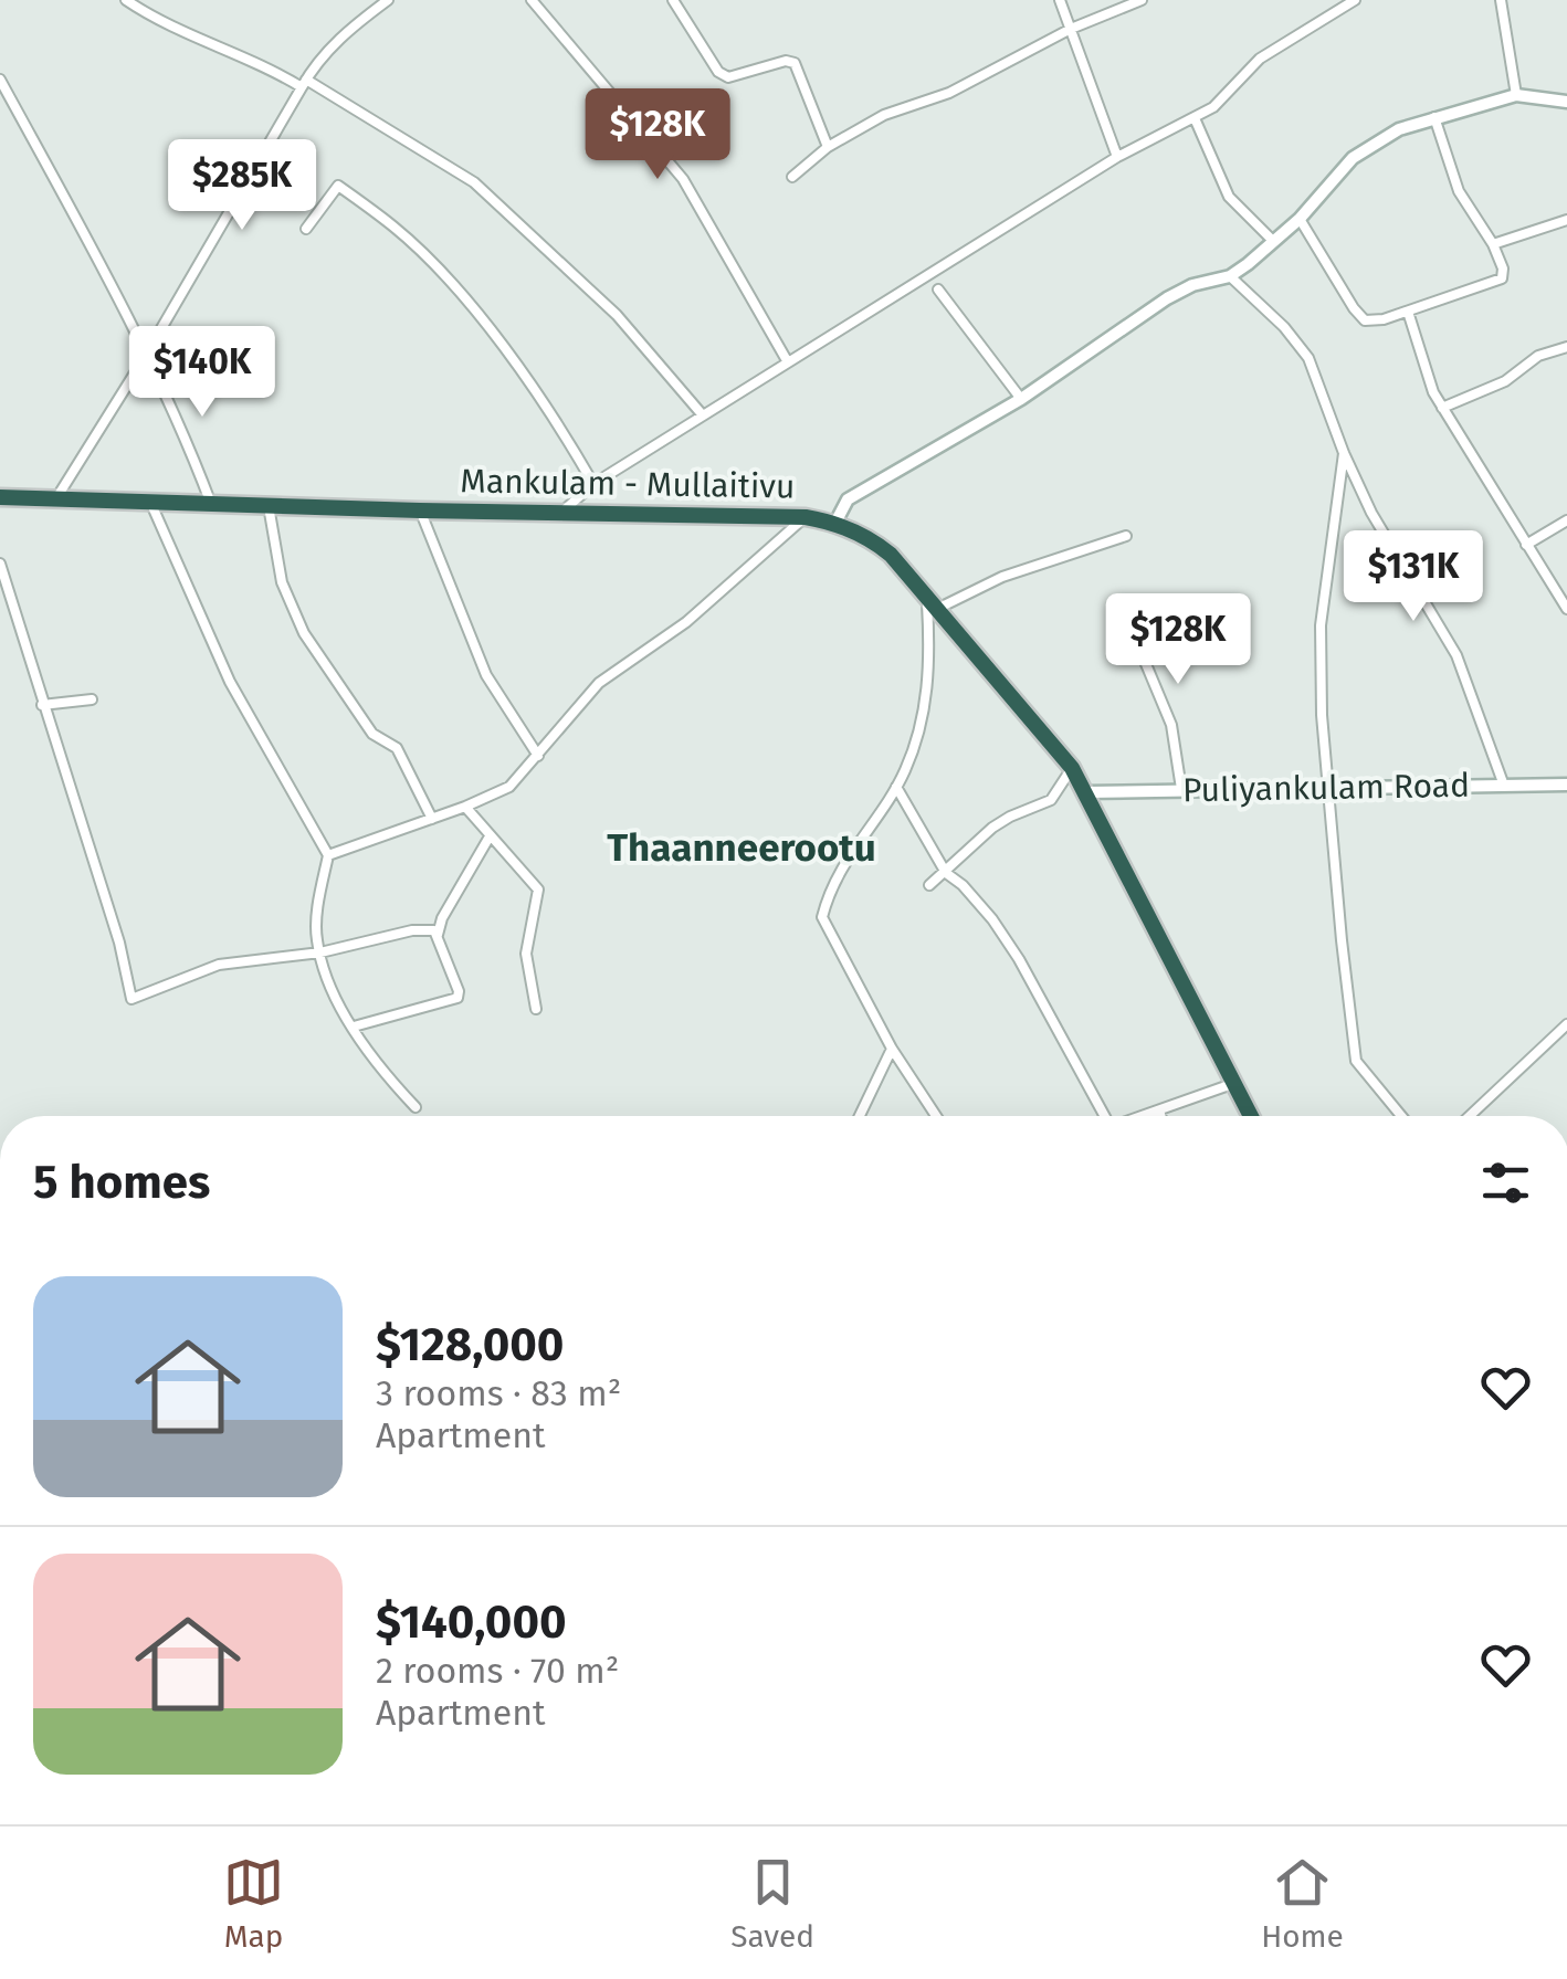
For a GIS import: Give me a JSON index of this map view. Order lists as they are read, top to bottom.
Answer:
{
  "streets": {
    "highway": ["Mankulam - Mullaitivu"],
    "street": ["Puliyankulam Road"]
  },
  "crossings": [
    ["Mankulam - Mullaitivu", "Puliyankulam Road"]
  ],
  "districts": ["Thaanneerootu"],
  "page": {
    "price": [
      "$128K",
      "$285K",
      "$140K",
      "$131K",
      "$128K"
    ],
    "heading": "5 homes",
    "list": [
      {
        "name": "$128,000",
        "note": "3 rooms · 83 m² · Apartment"
      },
      {
        "name": "$140,000",
        "note": "2 rooms · 70 m² · Apartment"
      }
    ],
    "tabs": ["Map", "Saved", "Home"]
  }
}
